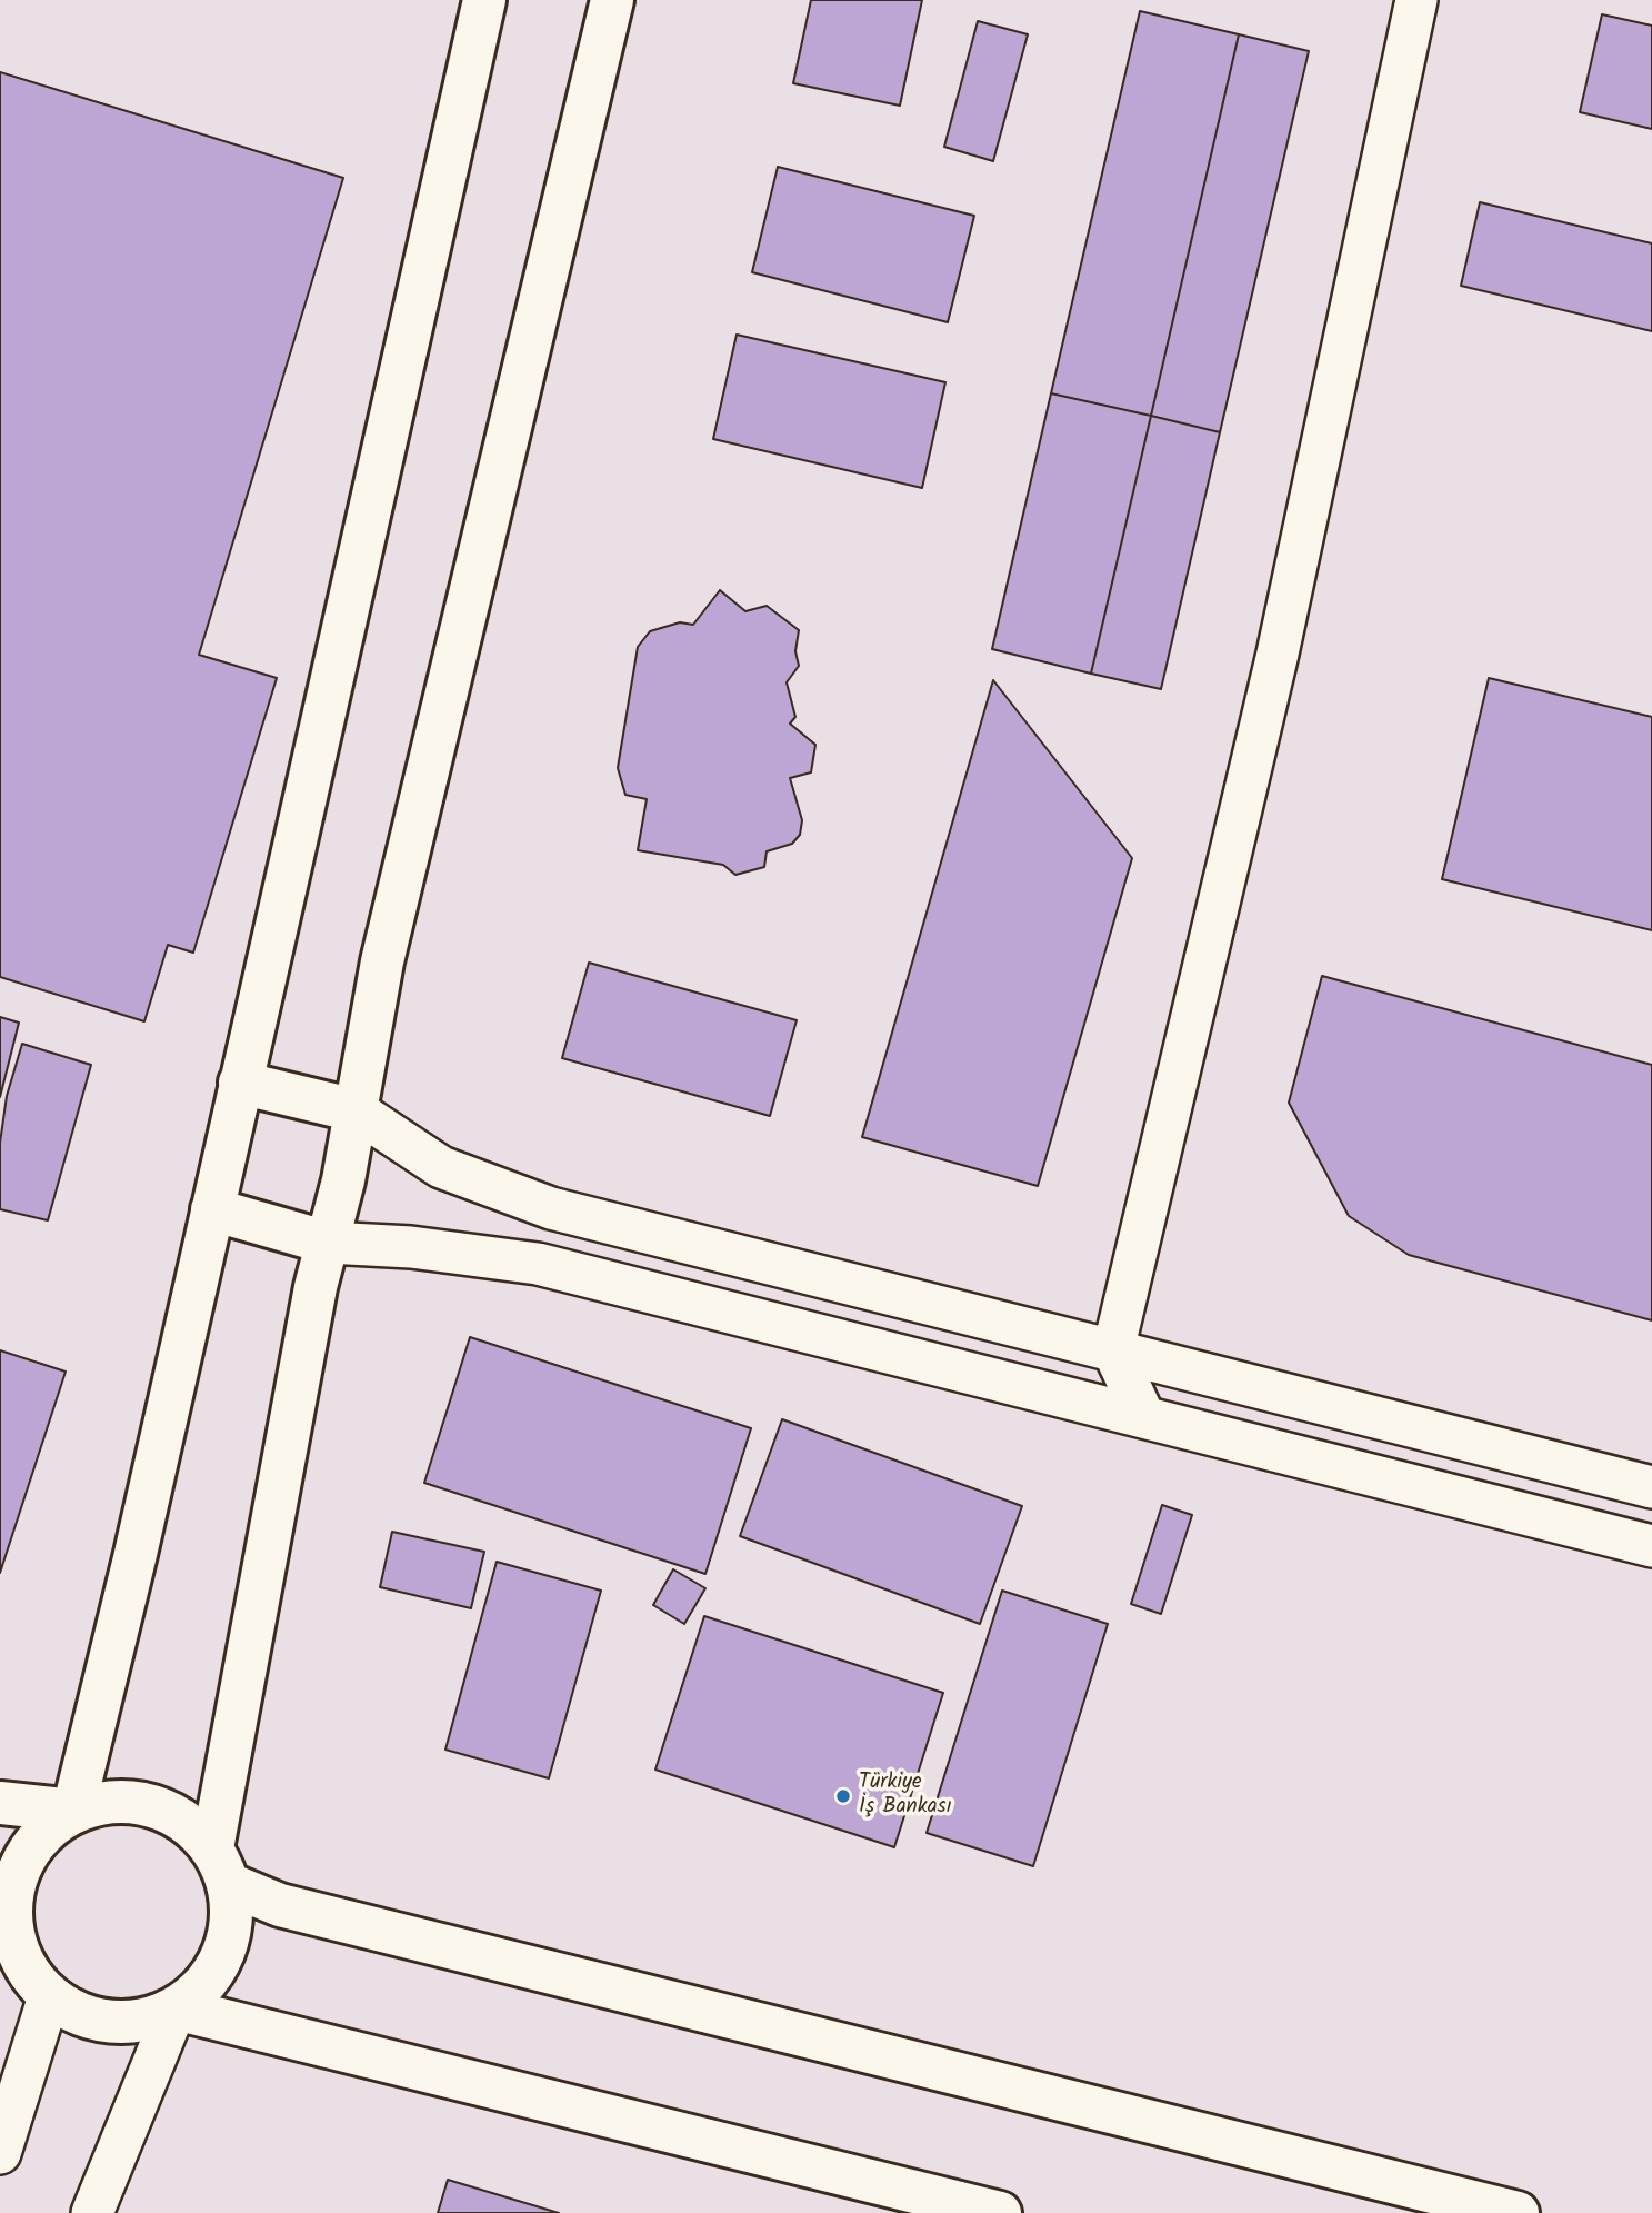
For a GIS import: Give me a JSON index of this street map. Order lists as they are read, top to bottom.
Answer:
{
  "places": ["Türkiye İş Bankası"]
}
